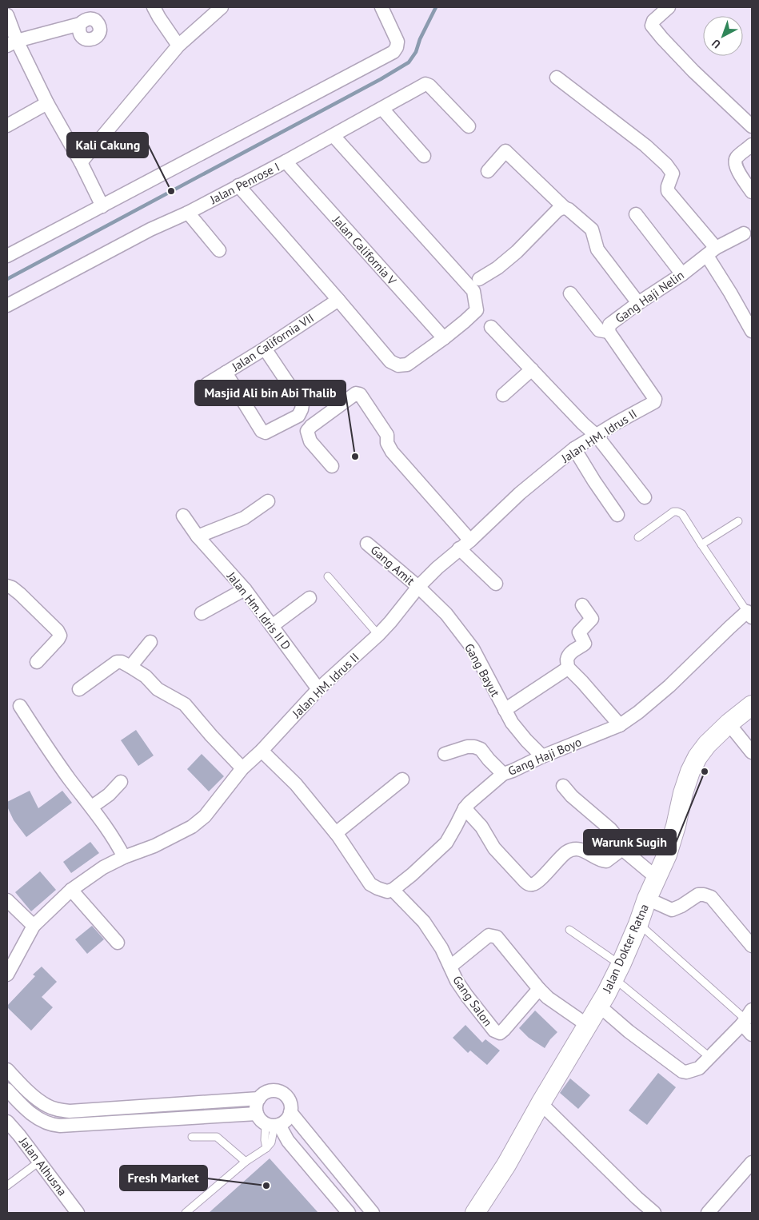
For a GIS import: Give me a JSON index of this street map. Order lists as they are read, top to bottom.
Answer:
{
  "streets": {
    "street": [
      "Jalan Penrose I",
      "Jalan California V",
      "Gang Haji Nelin",
      "Jalan California VII",
      "Jalan HM. Idrus II",
      "Gang Amit",
      "Jalan Hm. Idris II D",
      "Gang Bayut",
      "Gang Haji Boyo",
      "Jalan Dokter Ratna",
      "Gang Salon",
      "Jalan Alhusna"
    ]
  },
  "crossings": [
    ["Jalan Penrose I", "Jalan California V"],
    ["Gang Haji Nelin", "Jalan HM. Idrus II"],
    ["Jalan HM. Idrus II", "Gang Amit"],
    ["Jalan HM. Idrus II", "Jalan Hm. Idris II D"],
    ["Jalan HM. Idrus II", "Gang Bayut"],
    ["Gang Amit", "Gang Bayut"],
    ["Gang Bayut", "Gang Haji Boyo"],
    ["Gang Haji Boyo", "Gang Salon"]
  ],
  "places": [
    "Kali Cakung",
    "Masjid Ali bin Abi Thalib",
    "Warunk Sugih",
    "Fresh Market"
  ],
  "north": "bottom left"
}
